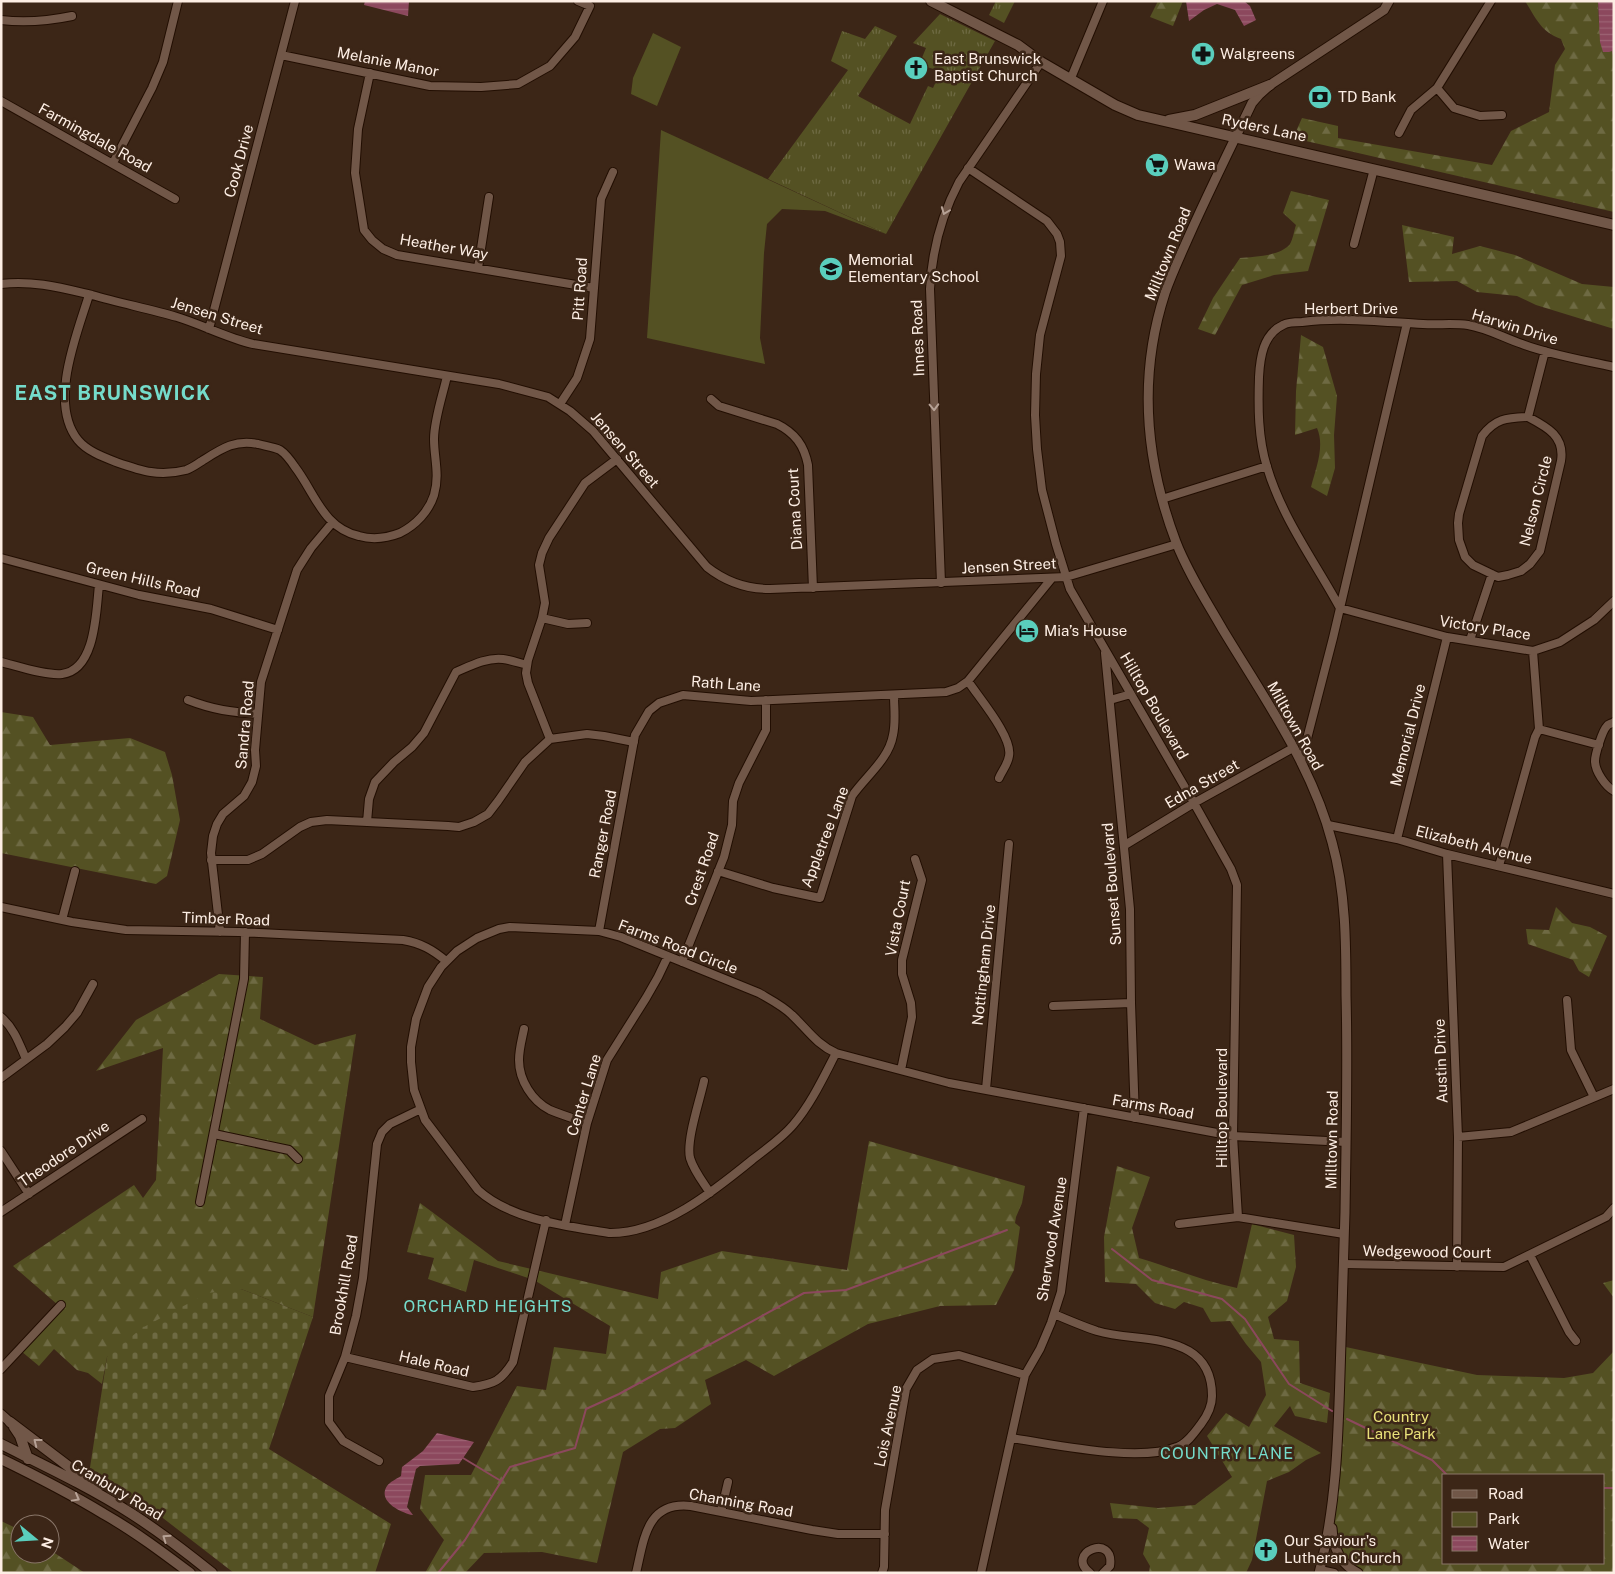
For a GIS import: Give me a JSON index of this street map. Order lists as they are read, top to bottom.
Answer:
{
  "streets": {
    "main road": ["Ryders Lane", "Cranbury Road"],
    "street": [
      "Melanie Manor",
      "Farmingdale Road",
      "Cook Drive",
      "Heather Way",
      "Milltown Road",
      "Pitt Road",
      "Herbert Drive",
      "Jensen Street",
      "Harwin Drive",
      "Innes Road",
      "Nelson Circle",
      "Diana Court",
      "Green Hills Road",
      "Victory Place",
      "Rath Lane",
      "Hilltop Boulevard",
      "Sandra Road",
      "Memorial Drive",
      "Edna Street",
      "Ranger Road",
      "Appletree Lane",
      "Elizabeth Avenue",
      "Crest Road",
      "Sunset Boulevard",
      "Vista Court",
      "Timber Road",
      "Farms Road Circle",
      "Nottingham Drive",
      "Austin Drive",
      "Center Lane",
      "Farms Road",
      "Theodore Drive",
      "Sherwood Avenue",
      "Wedgewood Court",
      "Brookhill Road",
      "Hale Road",
      "Lois Avenue",
      "Channing Road"
    ]
  },
  "crossings": [
    ["Melanie Manor", "Cook Drive"],
    ["Melanie Manor", "Heather Way"],
    ["Ryders Lane", "Milltown Road"],
    ["Ryders Lane", "Innes Road"],
    ["Cook Drive", "Jensen Street"],
    ["Heather Way", "Pitt Road"],
    ["Milltown Road", "Herbert Drive"],
    ["Milltown Road", "Jensen Street"],
    ["Milltown Road", "Edna Street"],
    ["Milltown Road", "Elizabeth Avenue"],
    ["Milltown Road", "Farms Road"],
    ["Milltown Road", "Wedgewood Court"],
    ["Pitt Road", "Jensen Street"],
    ["Herbert Drive", "Harwin Drive"],
    ["Herbert Drive", "Victory Place"],
    ["Jensen Street", "Innes Road"],
    ["Jensen Street", "Diana Court"],
    ["Jensen Street", "Rath Lane"],
    ["Jensen Street", "Hilltop Boulevard"],
    ["Innes Road", "Hilltop Boulevard"],
    ["Green Hills Road", "Sandra Road"],
    ["Victory Place", "Memorial Drive"],
    ["Rath Lane", "Ranger Road"],
    ["Rath Lane", "Appletree Lane"],
    ["Rath Lane", "Crest Road"],
    ["Hilltop Boulevard", "Edna Street"],
    ["Hilltop Boulevard", "Sunset Boulevard"],
    ["Hilltop Boulevard", "Farms Road"],
    ["Sandra Road", "Timber Road"],
    ["Memorial Drive", "Elizabeth Avenue"],
    ["Edna Street", "Sunset Boulevard"],
    ["Ranger Road", "Farms Road Circle"],
    ["Appletree Lane", "Crest Road"],
    ["Elizabeth Avenue", "Austin Drive"],
    ["Crest Road", "Farms Road Circle"],
    ["Sunset Boulevard", "Farms Road"],
    ["Vista Court", "Farms Road Circle"],
    ["Timber Road", "Farms Road Circle"],
    ["Farms Road Circle", "Nottingham Drive"],
    ["Farms Road Circle", "Center Lane"],
    ["Farms Road Circle", "Farms Road"],
    ["Farms Road Circle", "Brookhill Road"],
    ["Farms Road Circle", "Hale Road"],
    ["Nottingham Drive", "Farms Road"],
    ["Austin Drive", "Wedgewood Court"],
    ["Farms Road", "Sherwood Avenue"],
    ["Sherwood Avenue", "Lois Avenue"],
    ["Brookhill Road", "Hale Road"],
    ["Lois Avenue", "Channing Road"]
  ],
  "one_way": ["Innes Road"],
  "districts": ["EAST BRUNSWICK", "ORCHARD HEIGHTS", "COUNTRY LANE"],
  "parks": ["Country Lane Park"],
  "places": {
    "pharmacy": ["Walgreens"],
    "church": ["East Brunswick Baptist Church", "Our Saviour's Lutheran Church"],
    "bank": ["TD Bank"],
    "supermarket": ["Wawa"],
    "school or university": ["Memorial Elementary School"],
    "hotel": ["Mia’s House"]
  },
  "legend": ["Road", "Park", "Water"],
  "north": "right"
}
